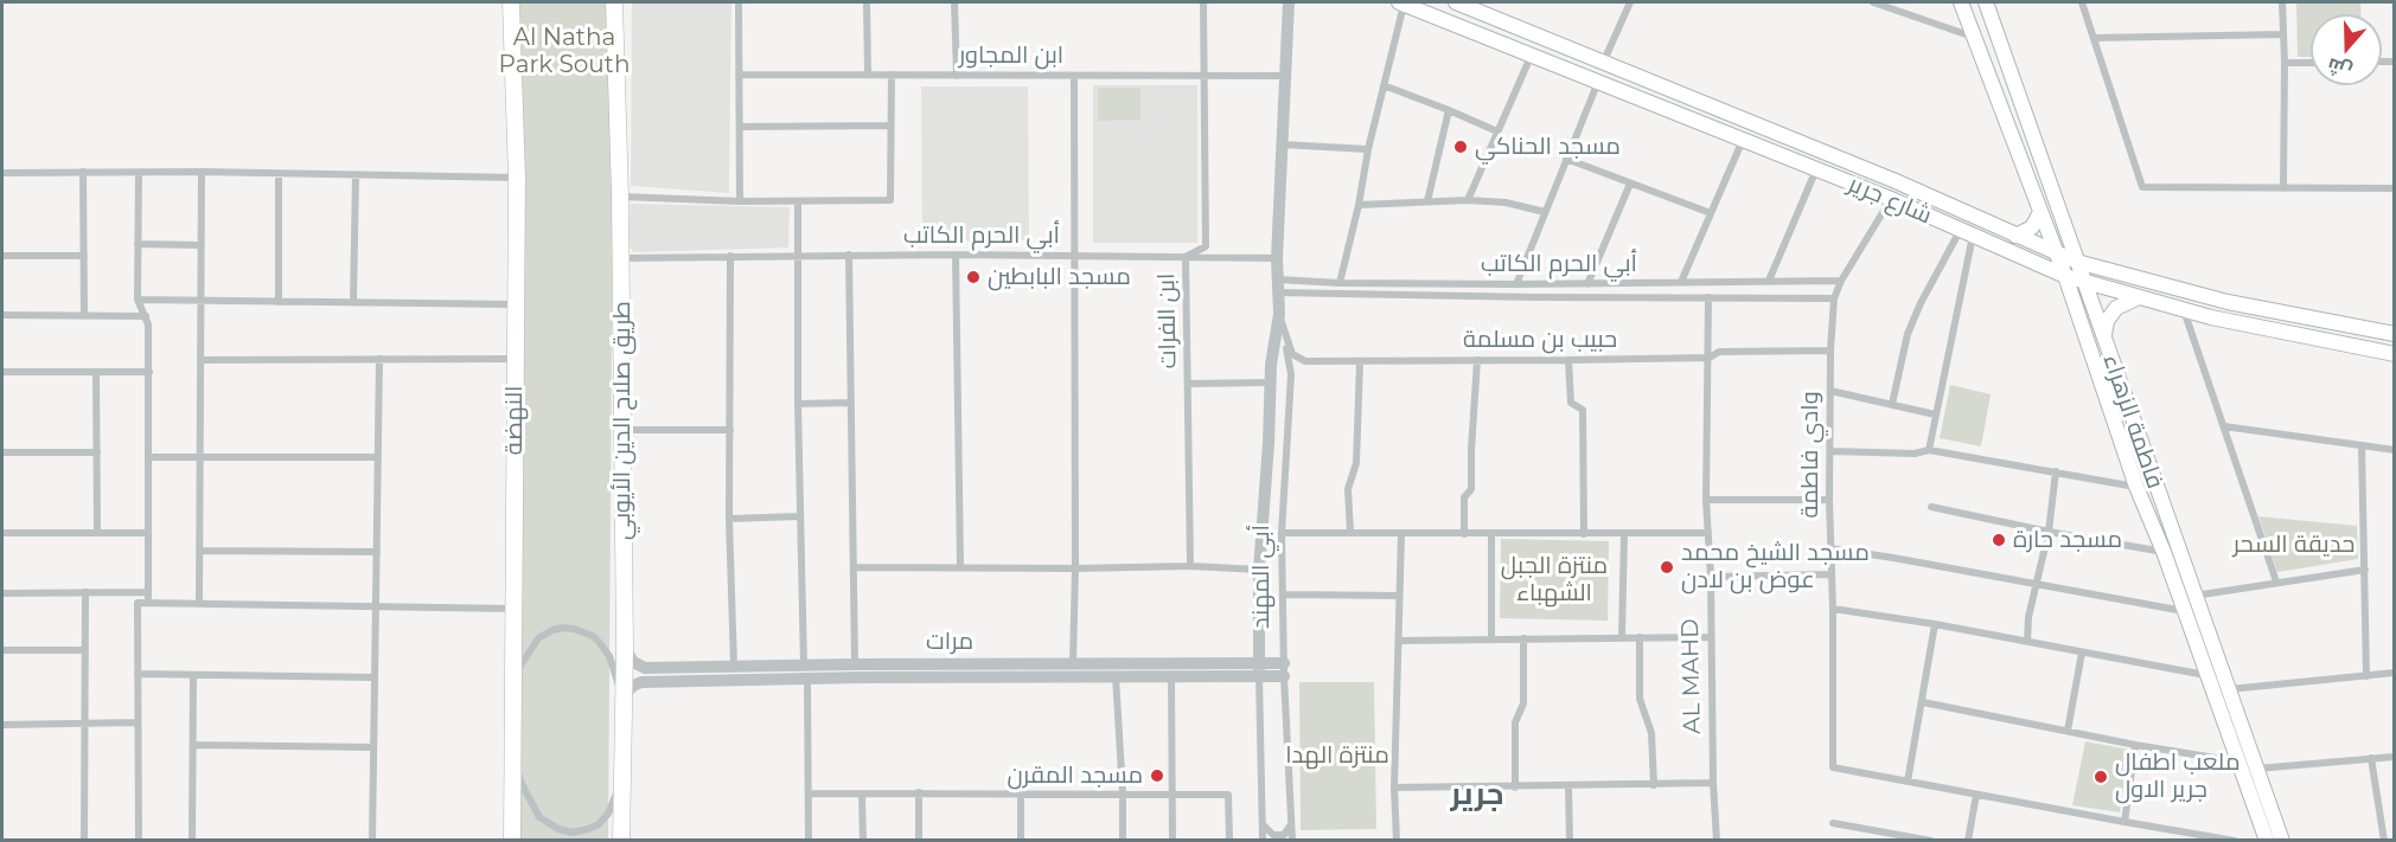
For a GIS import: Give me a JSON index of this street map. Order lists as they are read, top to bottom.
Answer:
{
  "streets": {
    "main road": [
      "شارع جرير",
      "النهضة",
      "طريق صلاح الدين الأيوبي",
      "فاطمة الزهراء"
    ],
    "street": [
      "ابن المجاور",
      "أبي الحرم الكاتب",
      "ابن الفرات",
      "حبيب بن مسلمة",
      "وادي فاطمة",
      "أبي المهند",
      "مرات",
      "AL MAHD"
    ]
  },
  "crossings": [
    ["ابن المجاور", "ابن الفرات"],
    ["ابن المجاور", "أبي المهند"],
    ["شارع جرير", "فاطمة الزهراء"],
    ["شارع جرير", "وادي فاطمة"],
    ["أبي الحرم الكاتب", "ابن الفرات"],
    ["أبي الحرم الكاتب", "طريق صلاح الدين الأيوبي"],
    ["أبي الحرم الكاتب", "وادي فاطمة"],
    ["أبي الحرم الكاتب", "أبي المهند"],
    ["أبي الحرم الكاتب", "AL MAHD"],
    ["حبيب بن مسلمة", "وادي فاطمة"],
    ["حبيب بن مسلمة", "أبي المهند"],
    ["حبيب بن مسلمة", "AL MAHD"],
    ["النهضة", "طريق صلاح الدين الأيوبي"],
    ["النهضة", "مرات"],
    ["طريق صلاح الدين الأيوبي", "مرات"],
    ["أبي المهند", "مرات"]
  ],
  "districts": ["جرير"],
  "parks": [
    "Al Natha Park South",
    "حديقة السحر",
    "منتزة الجبل الشهباء",
    "منتزة الهدا"
  ],
  "places": [
    "مسجد الحناكي",
    "مسجد البابطين",
    "مسجد حارة",
    "مسجد الشيخ محمد عوض بن لادن",
    "مسجد المقرن",
    "ملعب اطفال جرير الاول"
  ],
  "north": "bottom"
}
